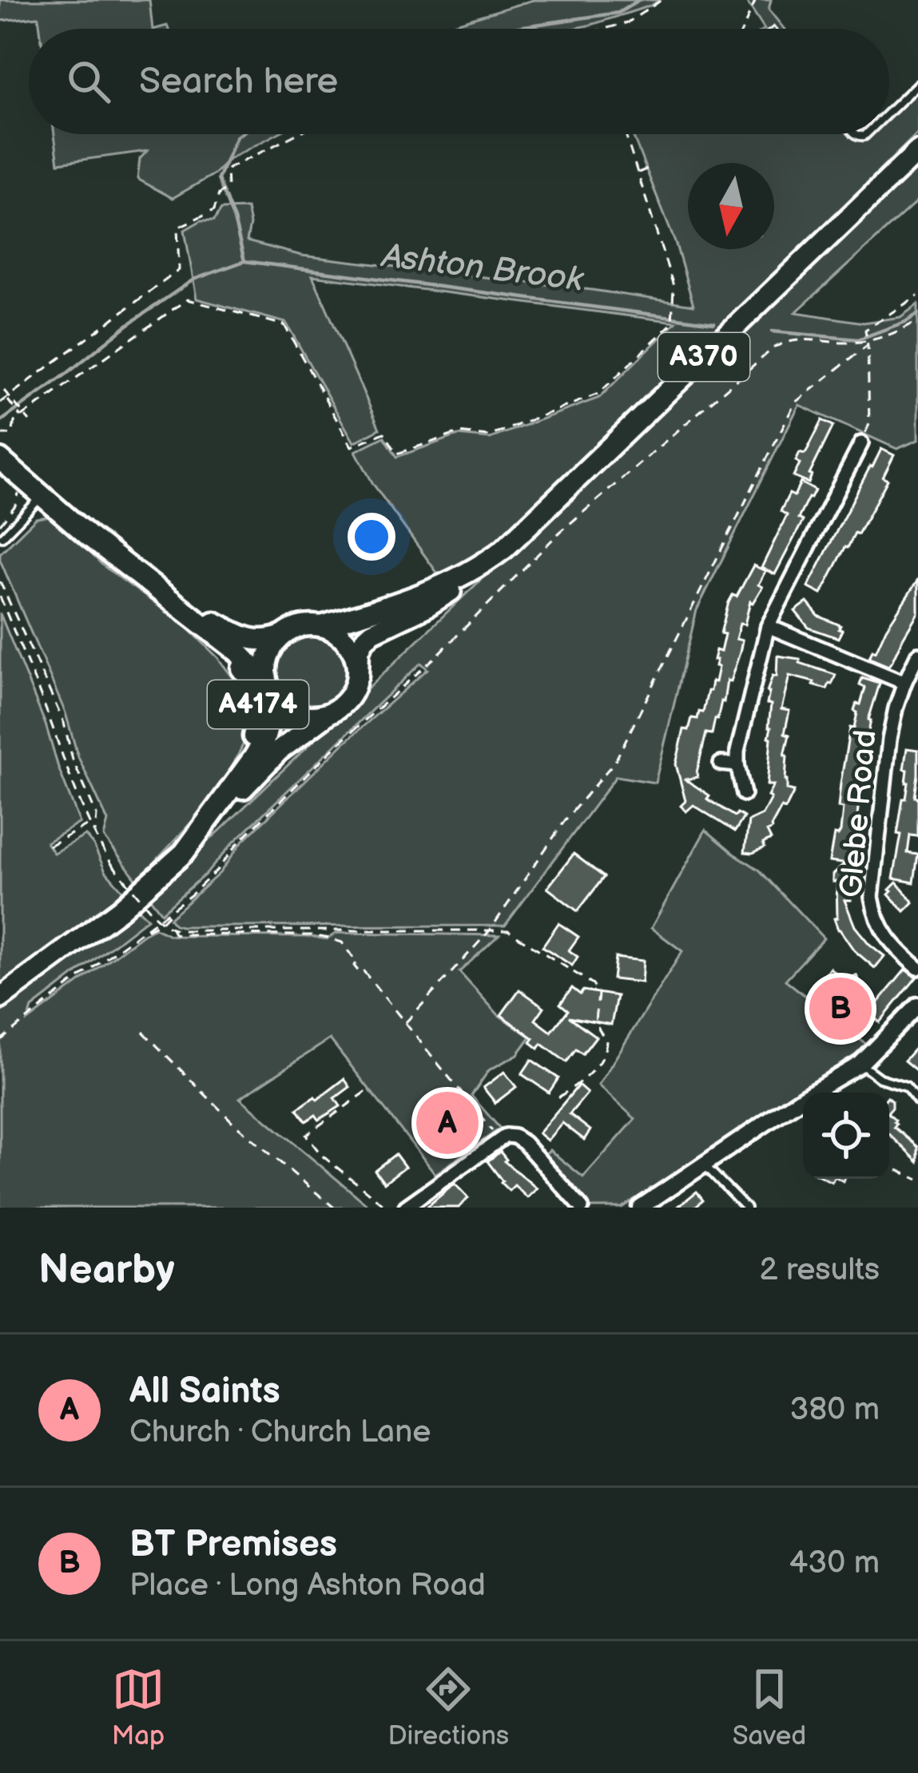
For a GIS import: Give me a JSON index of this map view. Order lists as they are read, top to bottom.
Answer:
{
  "streets": {
    "main road": ["A370", "A4174"],
    "street": ["Glebe Road"]
  },
  "water": ["Ashton Brook"],
  "north": "bottom",
  "page": {
    "search": "Search here",
    "pins": ["B", "A"],
    "heading": ["Nearby", "2 results"],
    "list": [
      {
        "mark": "A",
        "name": "All Saints",
        "note": "Church · Church Lane",
        "value": "380 m"
      },
      {
        "mark": "B",
        "name": "BT Premises",
        "note": "Place · Long Ashton Road",
        "value": "430 m"
      }
    ],
    "nav": ["Map", "Directions", "Saved"]
  }
}
